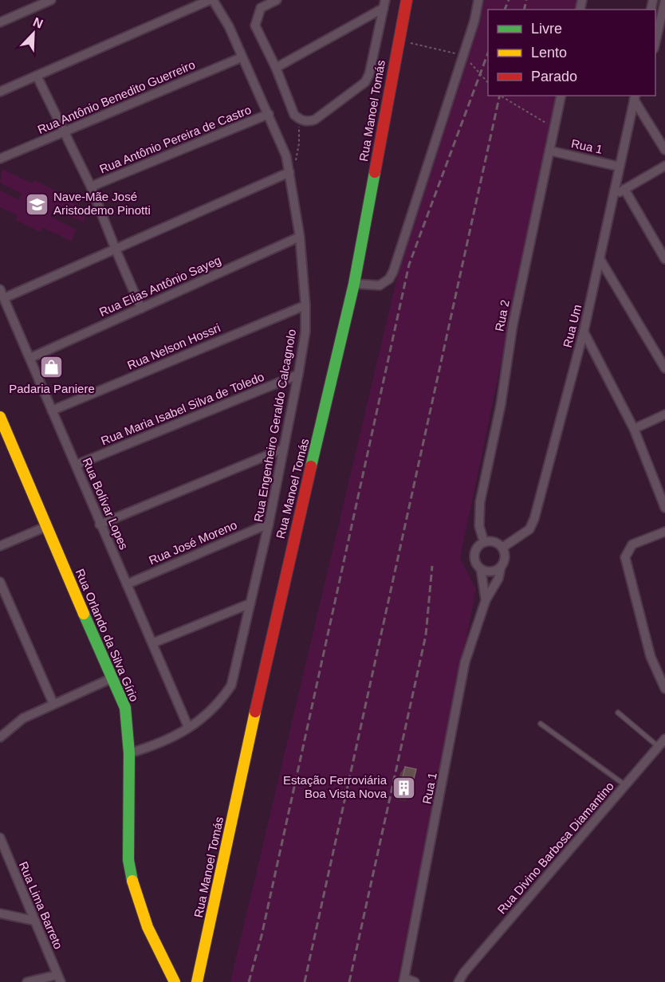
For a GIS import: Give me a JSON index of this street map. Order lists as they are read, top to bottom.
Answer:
{
  "streets": {
    "street": [
      "Rua Antônio Benedito Guerreiro",
      "Rua Manoel Tomás",
      "Rua Antônio Pereira de Castro",
      "Rua 1",
      "Rua Elias Antônio Sayeg",
      "Rua 2",
      "Rua Um",
      "Rua Nelson Hossri",
      "Rua Maria Isabel Silva de Toledo",
      "Rua Engenheiro Geraldo Calcagnolo",
      "Rua Bolívar Lopes",
      "Rua José Moreno",
      "Rua Orlando da Silva Gírio",
      "Rua Divino Barbosa Diamantino",
      "Rua Lima Barreto"
    ]
  },
  "crossings": [
    ["Rua Antônio Benedito Guerreiro", "Rua Engenheiro Geraldo Calcagnolo"],
    ["Rua Antônio Pereira de Castro", "Rua Engenheiro Geraldo Calcagnolo"],
    ["Rua 1", "Rua 2"],
    ["Rua 1", "Rua Um"],
    ["Rua Elias Antônio Sayeg", "Rua Engenheiro Geraldo Calcagnolo"],
    ["Rua Elias Antônio Sayeg", "Rua Bolívar Lopes"],
    ["Rua 2", "Rua Um"],
    ["Rua Nelson Hossri", "Rua Engenheiro Geraldo Calcagnolo"],
    ["Rua Nelson Hossri", "Rua Bolívar Lopes"],
    ["Rua Maria Isabel Silva de Toledo", "Rua Engenheiro Geraldo Calcagnolo"],
    ["Rua Maria Isabel Silva de Toledo", "Rua Bolívar Lopes"],
    ["Rua Engenheiro Geraldo Calcagnolo", "Rua Bolívar Lopes"],
    ["Rua Engenheiro Geraldo Calcagnolo", "Rua José Moreno"],
    ["Rua Engenheiro Geraldo Calcagnolo", "Rua Orlando da Silva Gírio"],
    ["Rua Bolívar Lopes", "Rua José Moreno"]
  ],
  "places": {
    "school or university": ["Nave-Mãe José Aristodemo Pinotti"],
    "shop": ["Padaria Paniere"],
    "building": ["Estação Ferroviária Boa Vista Nova"]
  },
  "legend": ["Livre", "Lento", "Parado"],
  "north": "top right"
}
